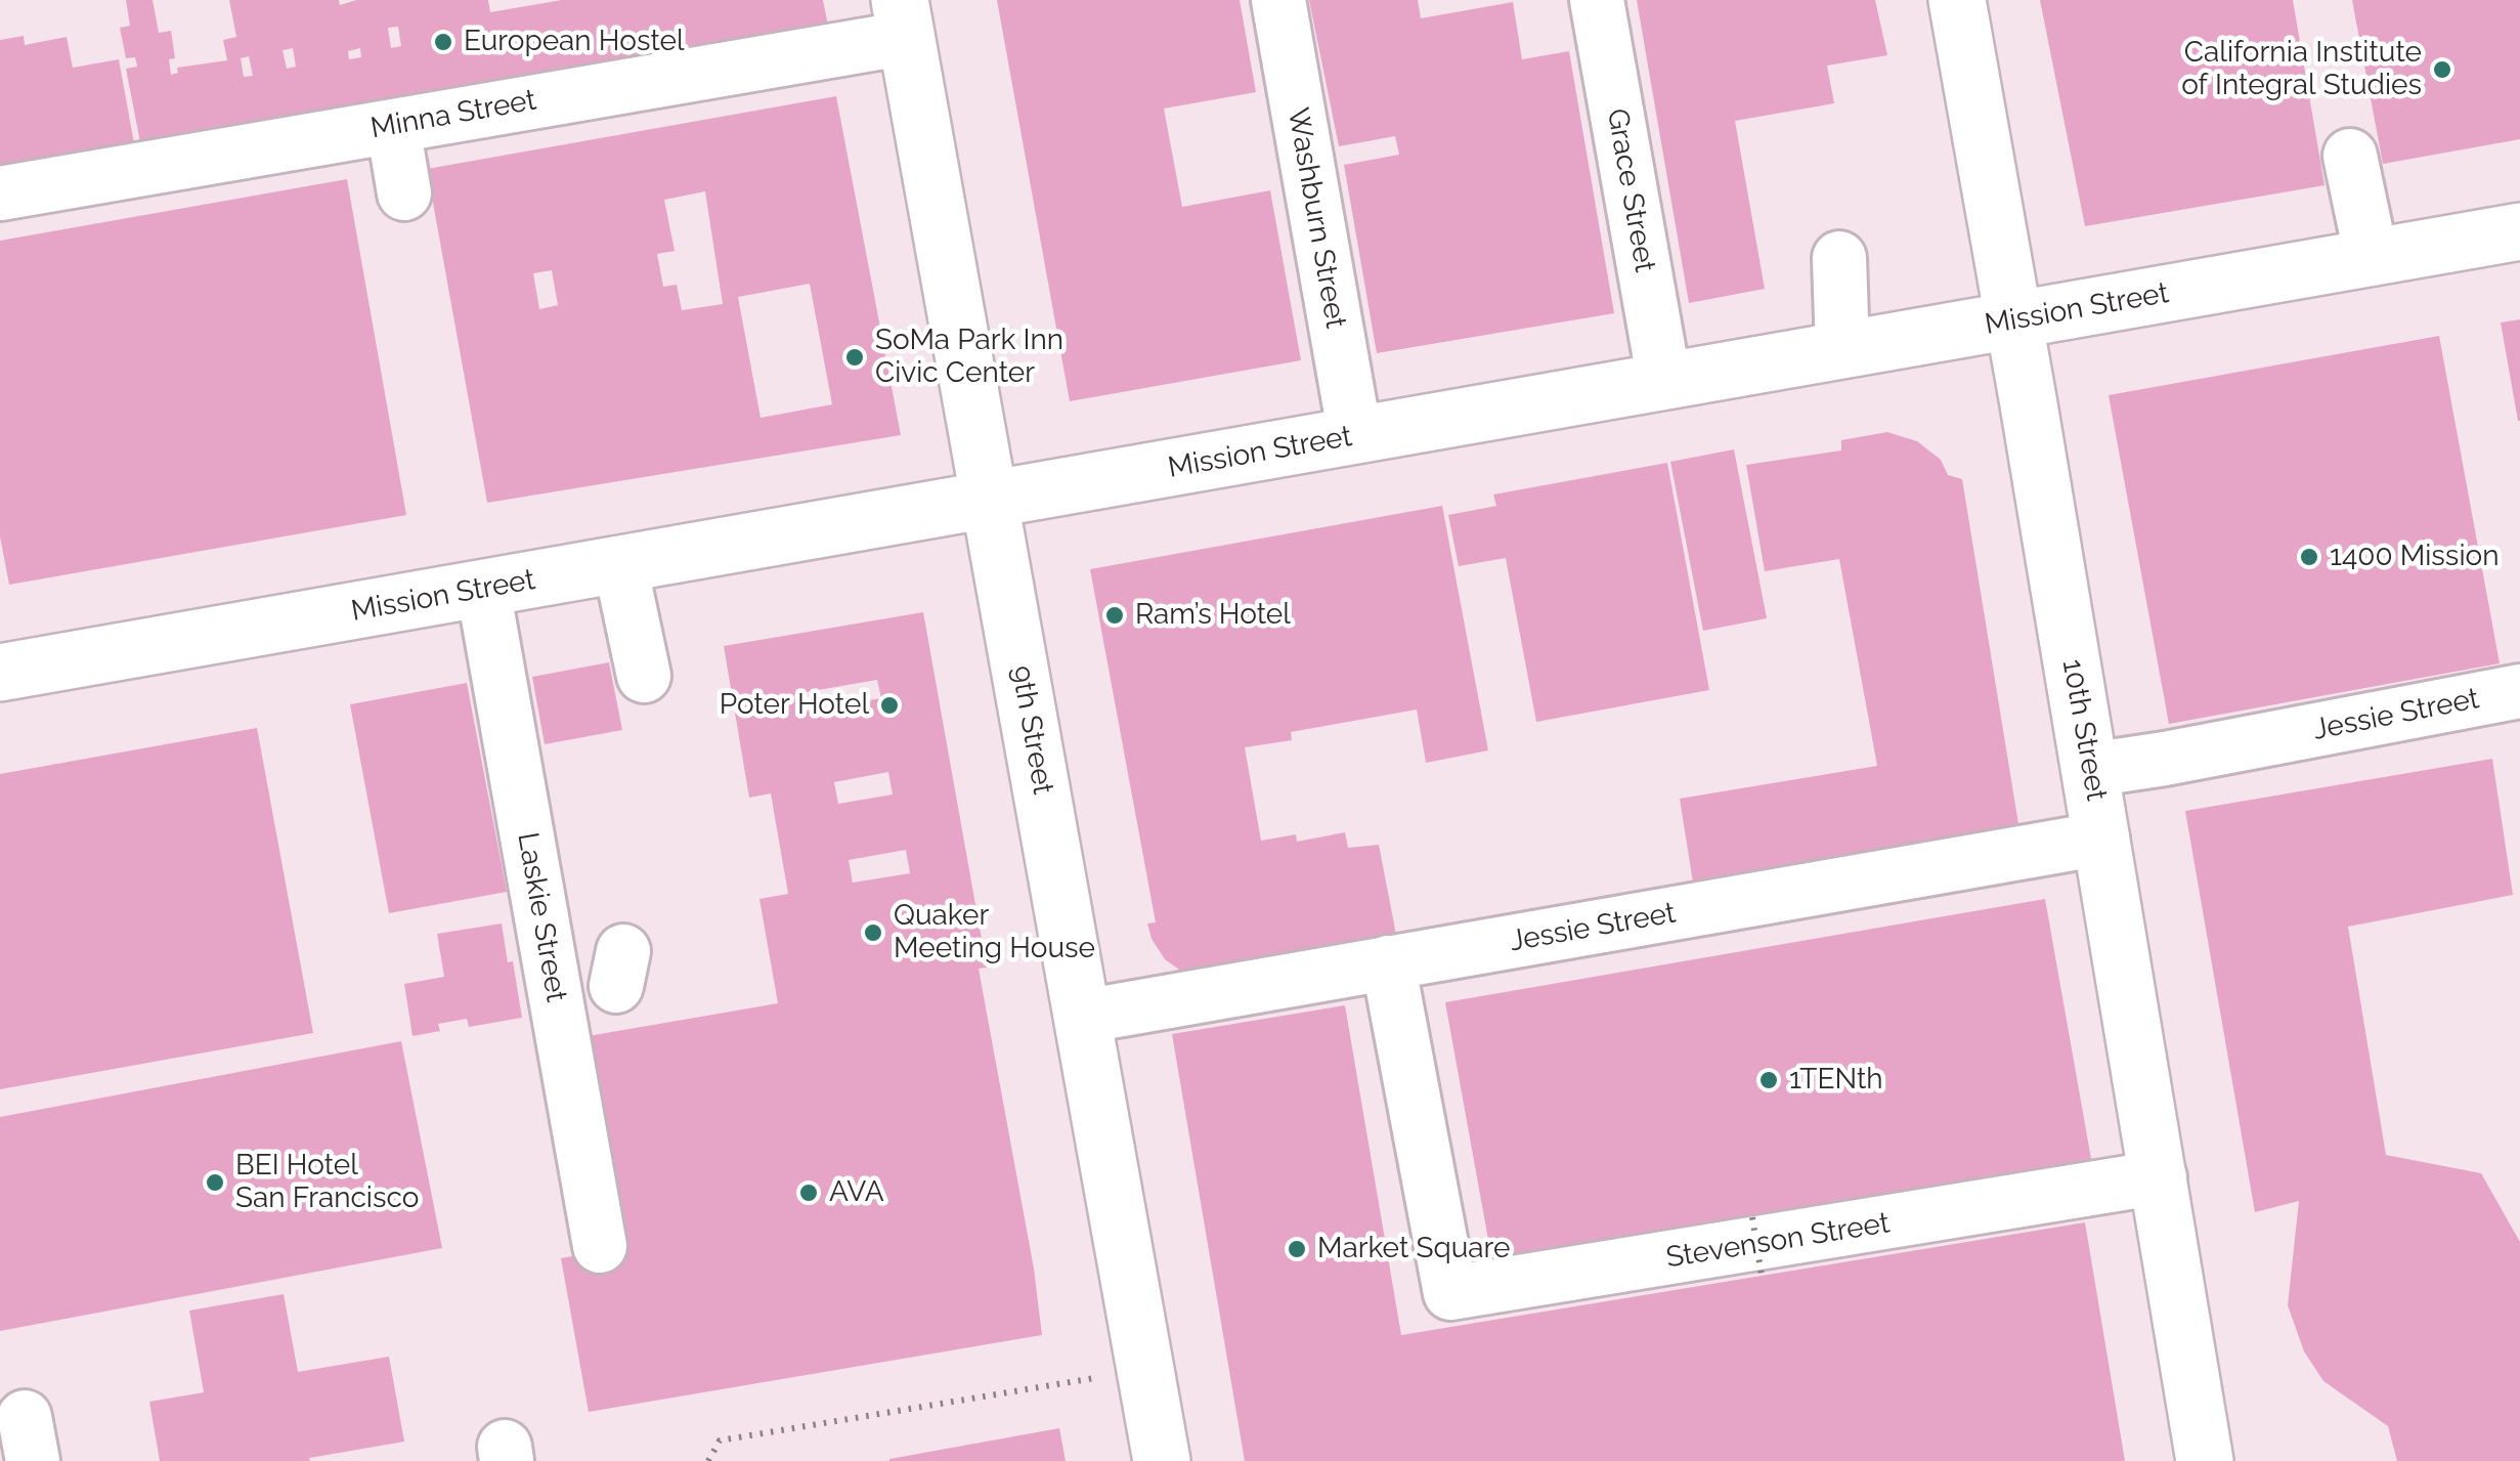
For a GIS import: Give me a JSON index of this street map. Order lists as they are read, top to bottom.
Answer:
{
  "streets": {
    "main road": ["Mission Street", "9th Street", "10th Street"],
    "street": [
      "Minna Street",
      "Grace Street",
      "Washburn Street",
      "Jessie Street",
      "Laskie Street",
      "Stevenson Street"
    ]
  },
  "crossings": [
    ["Minna Street", "9th Street"],
    ["Grace Street", "Mission Street"],
    ["Washburn Street", "Mission Street"],
    ["Mission Street", "9th Street"],
    ["Mission Street", "10th Street"],
    ["Mission Street", "Laskie Street"],
    ["Jessie Street", "9th Street"],
    ["Jessie Street", "10th Street"],
    ["Jessie Street", "Stevenson Street"],
    ["10th Street", "Stevenson Street"]
  ],
  "places": [
    "European Hostel",
    "California Institute of Integral Studies",
    "SoMa Park Inn Civic Center",
    "1400 Mission",
    "Ram’s Hotel",
    "Poter Hotel",
    "Quaker Meeting House",
    "1TENth",
    "BEI Hotel San Francisco",
    "AVA",
    "Market Square"
  ]
}
